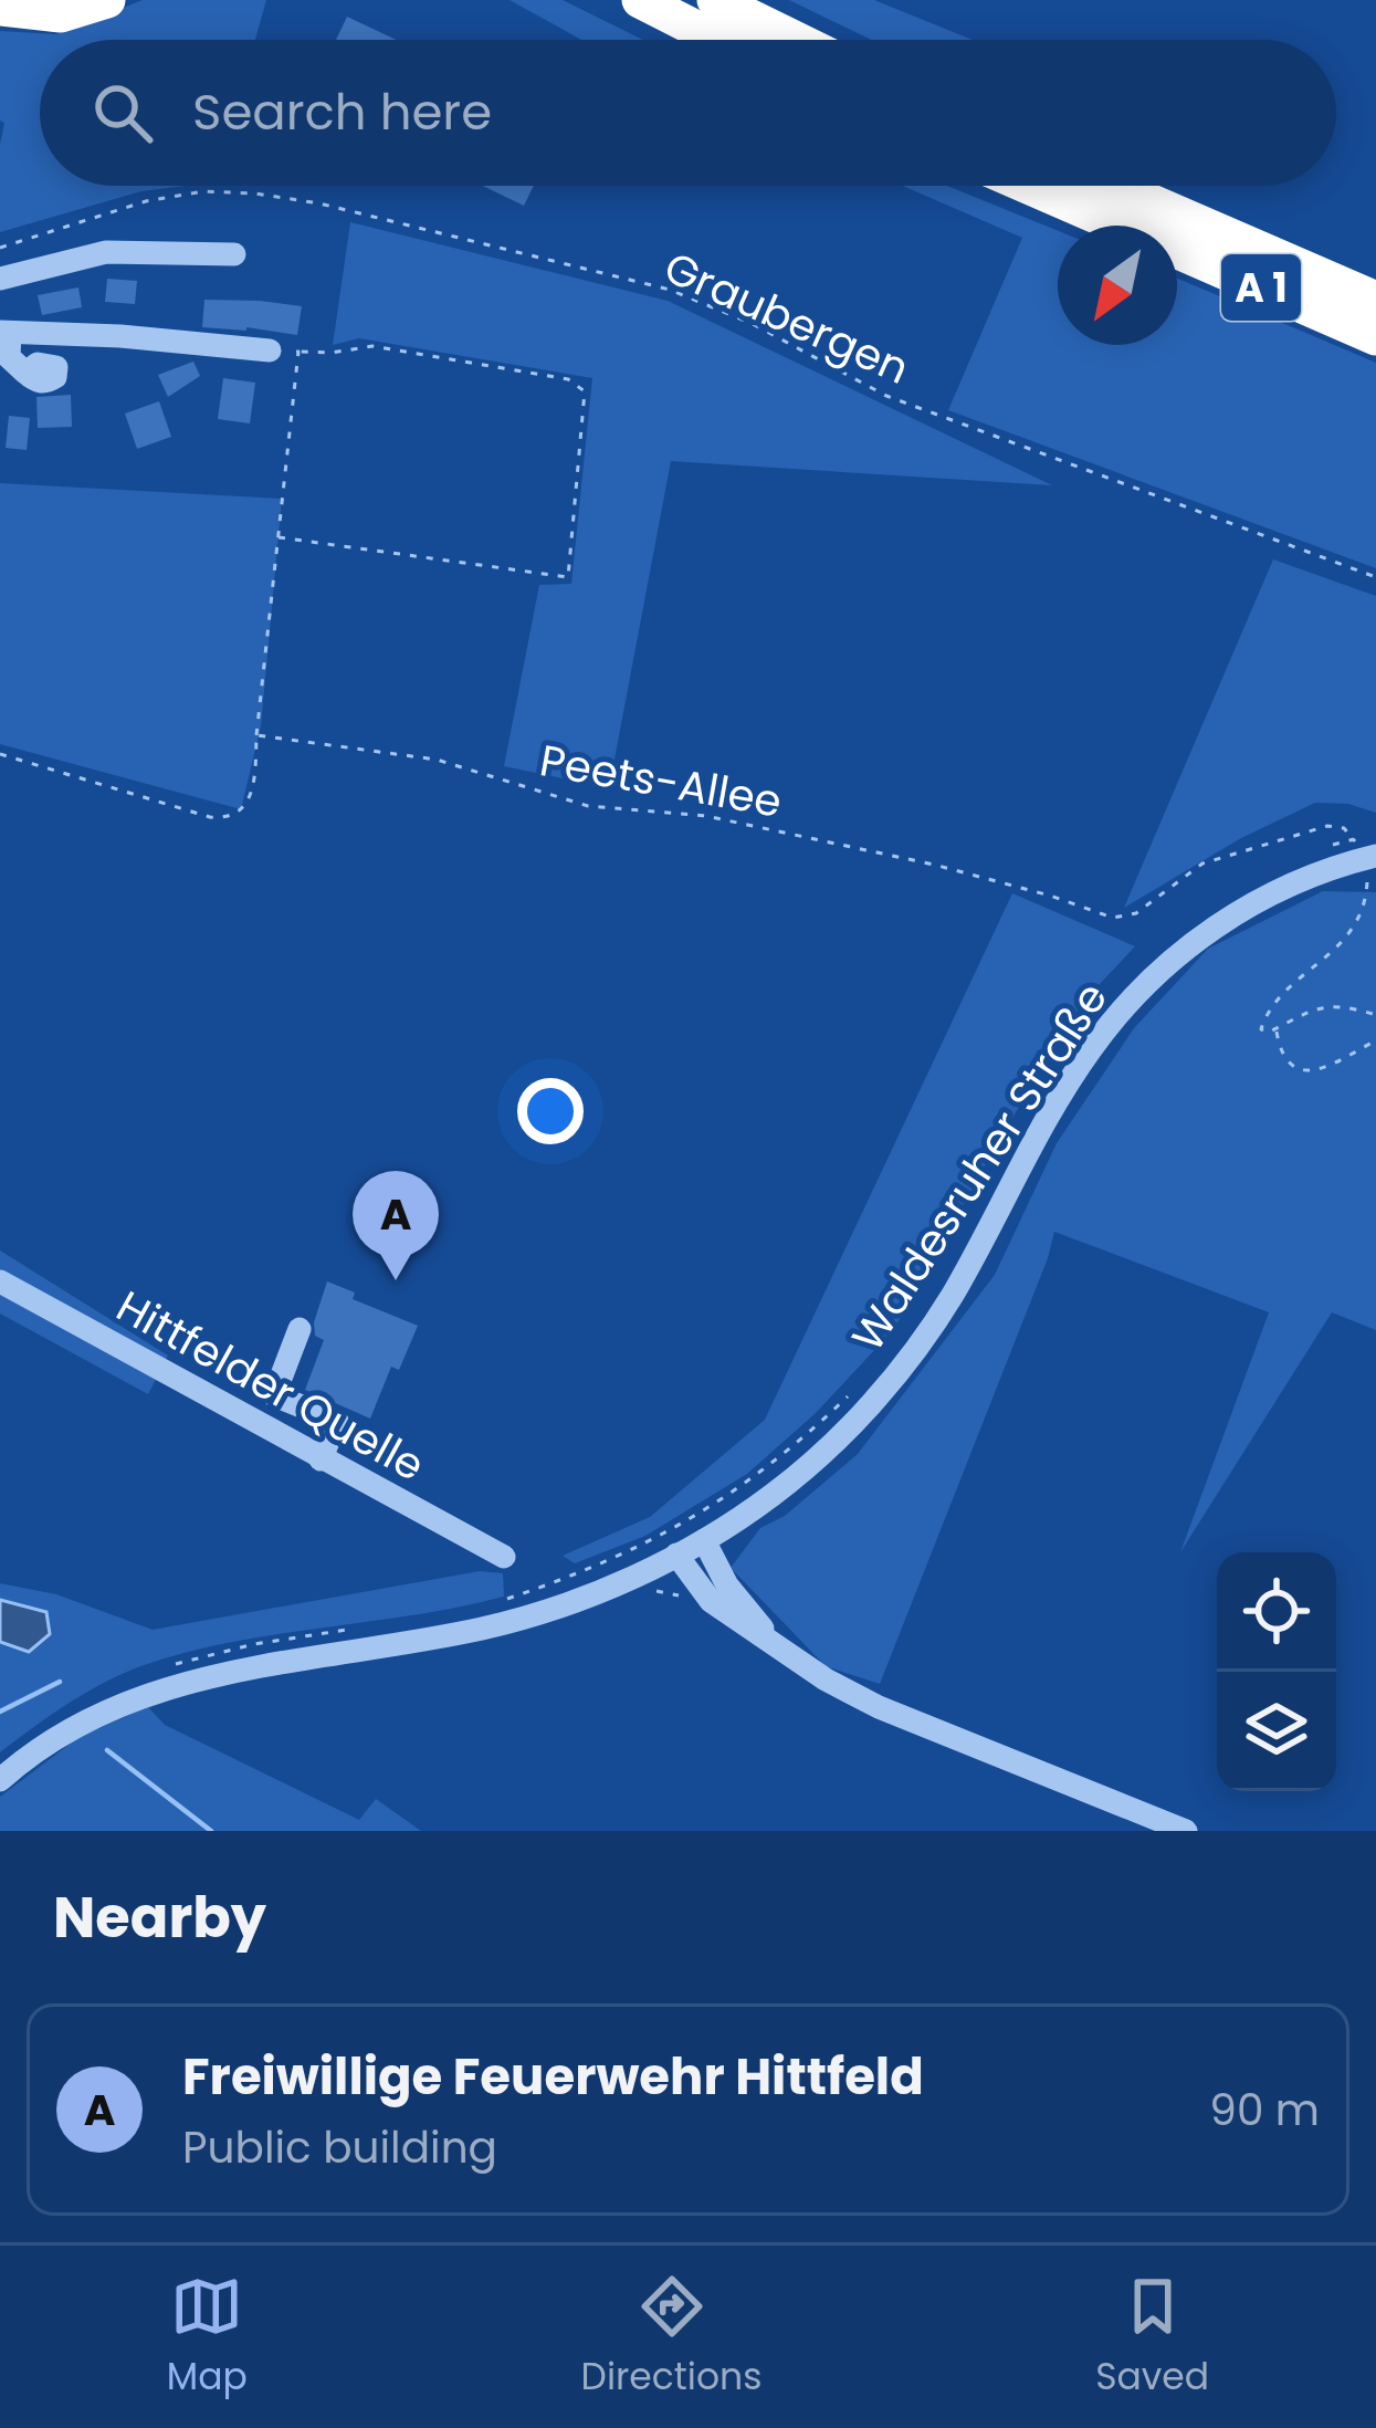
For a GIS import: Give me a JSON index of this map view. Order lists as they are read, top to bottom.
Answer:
{
  "streets": {
    "highway": ["A 1"],
    "street": ["Waldesruher Straße", "Hittfelder Quelle"],
    "path": ["Graubergen", "Peets-Allee"]
  },
  "north": "bottom left",
  "page": {
    "search": "Search here",
    "pins": "A",
    "heading": "Nearby",
    "list": [
      {
        "mark": "A",
        "name": "Freiwillige Feuerwehr Hittfeld",
        "note": "Public building",
        "value": "90 m"
      }
    ],
    "nav": ["Map", "Directions", "Saved"]
  }
}
